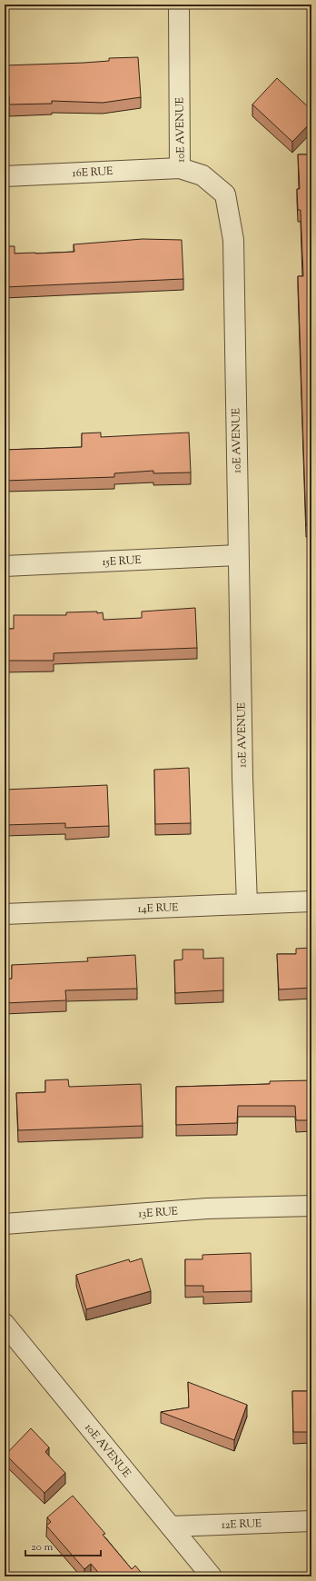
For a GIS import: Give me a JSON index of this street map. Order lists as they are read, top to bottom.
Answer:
{
  "streets": {
    "street": [
      "10E AVENUE",
      "16E RUE",
      "15E RUE",
      "14E RUE",
      "13E RUE",
      "12E RUE"
    ]
  },
  "crossings": [
    ["10E AVENUE", "16E RUE"],
    ["10E AVENUE", "15E RUE"],
    ["10E AVENUE", "14E RUE"],
    ["10E AVENUE", "12E RUE"]
  ],
  "scale_bar": "20 m"
}
